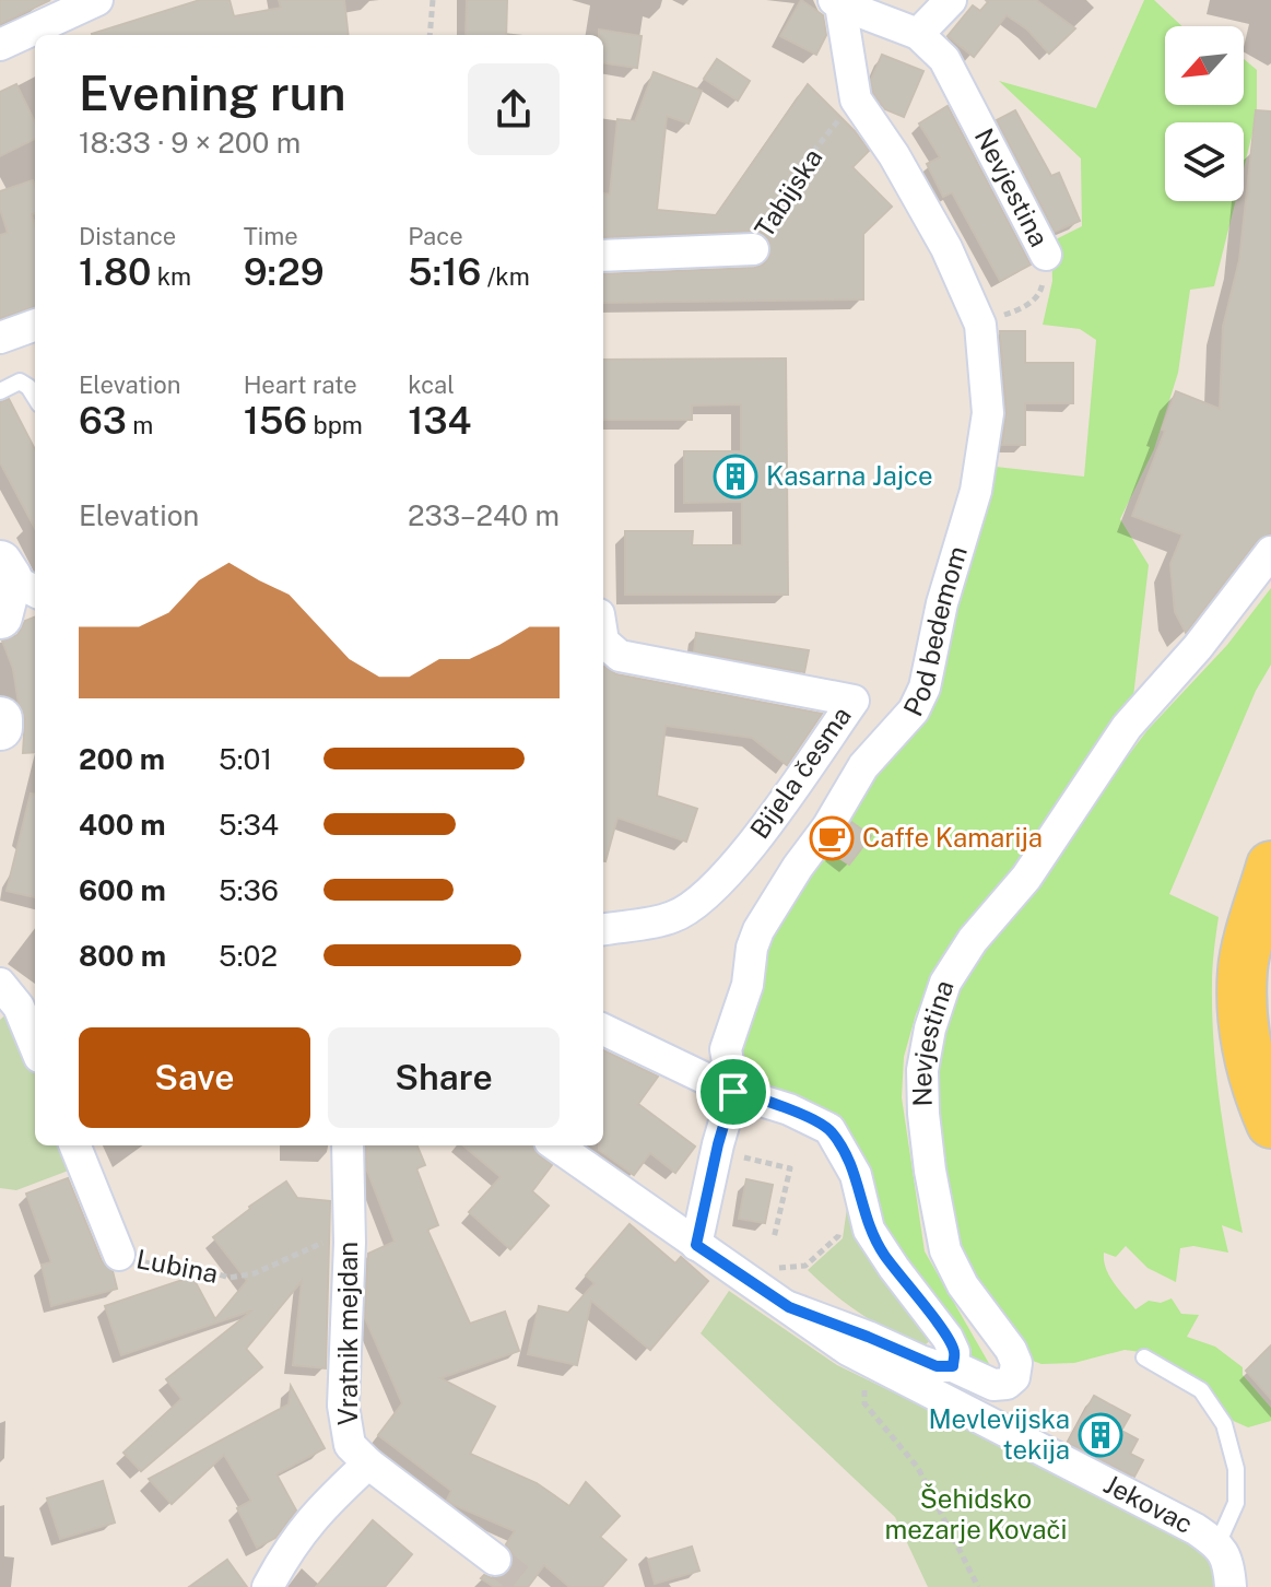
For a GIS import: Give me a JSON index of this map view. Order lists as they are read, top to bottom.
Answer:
{
  "streets": {
    "street": [
      "Nevjestina",
      "Tabijska",
      "Pod bedemom",
      "Bijela česma",
      "Lubina",
      "Vratnik mejdan",
      "Jekovac"
    ]
  },
  "crossings": [
    ["Nevjestina", "Pod bedemom"],
    ["Nevjestina", "Jekovac"],
    ["Tabijska", "Pod bedemom"],
    ["Pod bedemom", "Jekovac"],
    ["Lubina", "Vratnik mejdan"]
  ],
  "parks": ["Šehidsko mezarje Kovači"],
  "places": {
    "building": ["Kasarna Jajce", "Mevlevijska tekija"],
    "cafe": ["Caffe Kamarija"]
  },
  "north": "bottom left",
  "page": {
    "heading": ["Evening run", "18:33 · 9 × 200 m"],
    "stats": [
      ["Distance", "1.80 km"],
      ["Time", "9:29"],
      ["Pace", "5:16 /km"],
      ["Elevation", "63 m"],
      ["Heart rate", "156 bpm"],
      ["kcal", "134"]
    ],
    "chart": ["Elevation", "233–240 m"],
    "list": [
      {
        "name": "200 m",
        "note": "5:01"
      },
      {
        "name": "400 m",
        "note": "5:34"
      },
      {
        "name": "600 m",
        "note": "5:36"
      },
      {
        "name": "800 m",
        "note": "5:02"
      }
    ],
    "buttons": ["Save", "Share"]
  }
}
